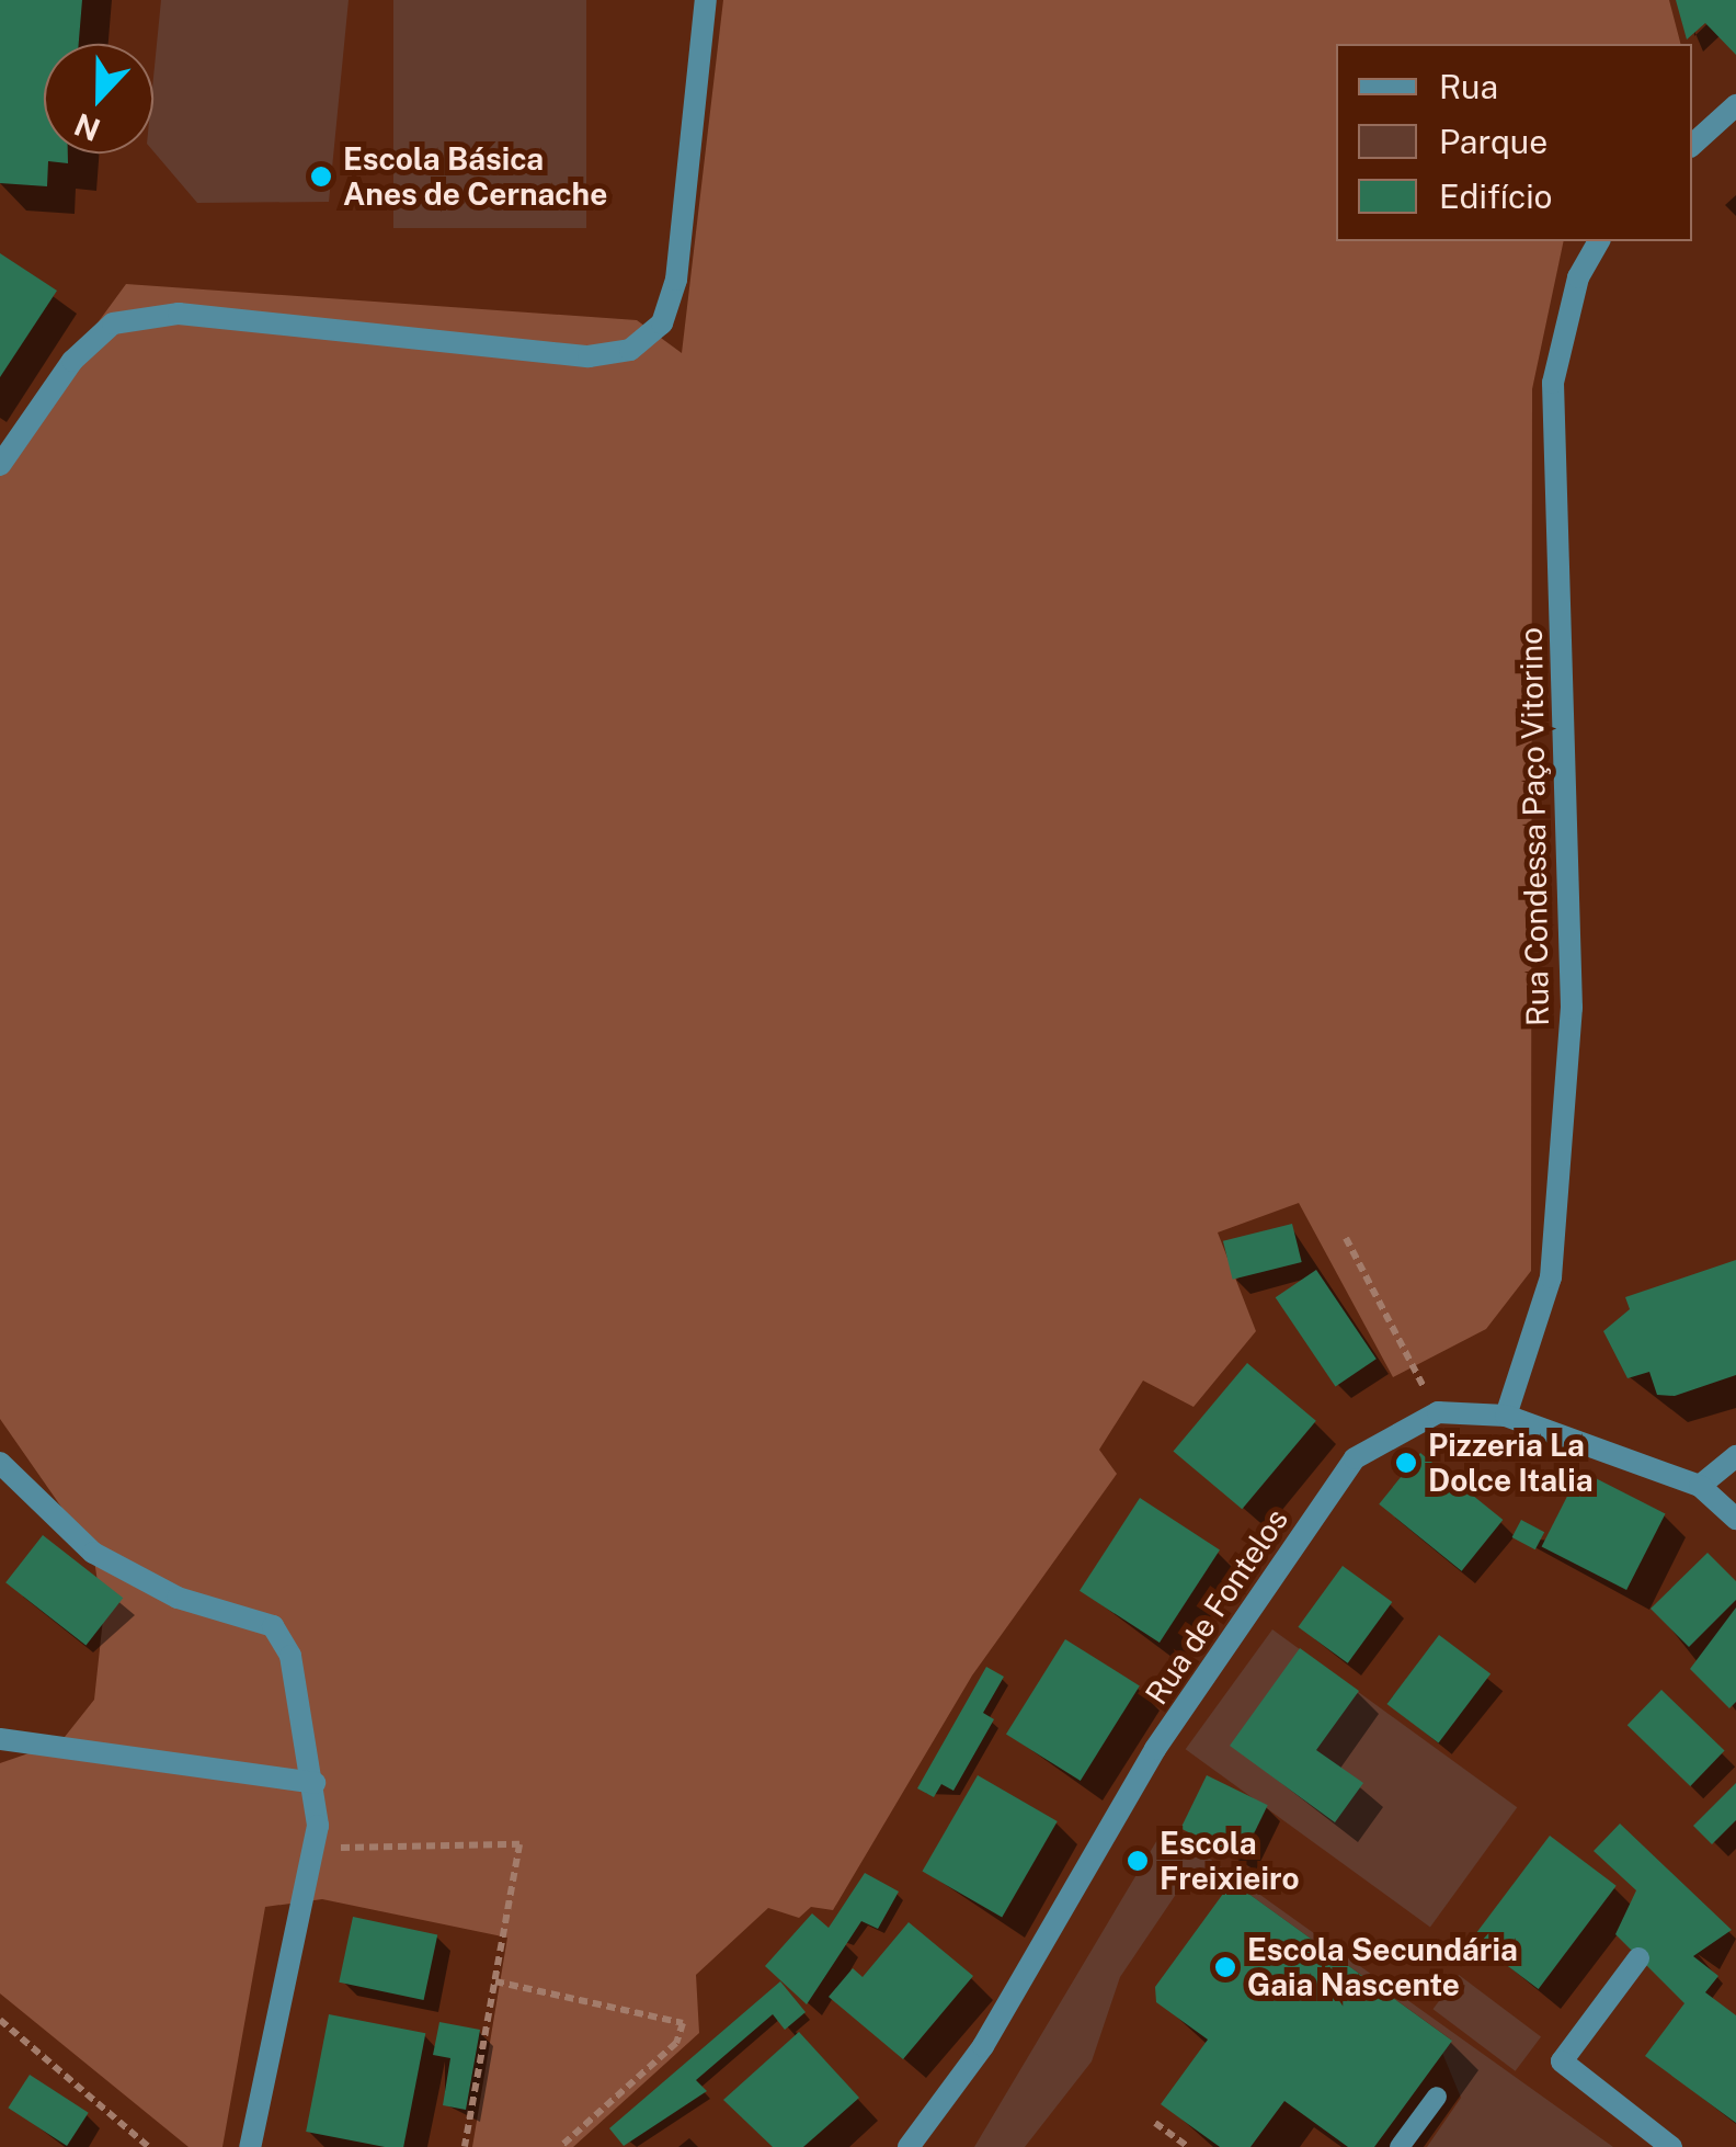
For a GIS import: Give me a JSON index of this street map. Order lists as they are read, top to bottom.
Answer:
{
  "streets": {
    "street": ["Rua Condessa Paço Vitorino", "Rua de Fontelos"]
  },
  "places": [
    "Escola Básica Anes de Cernache",
    "Pizzeria La Dolce Italia",
    "Escola Freixieiro",
    "Escola Secundária Gaia Nascente"
  ],
  "legend": ["Rua", "Parque", "Edifício"],
  "north": "bottom"
}
